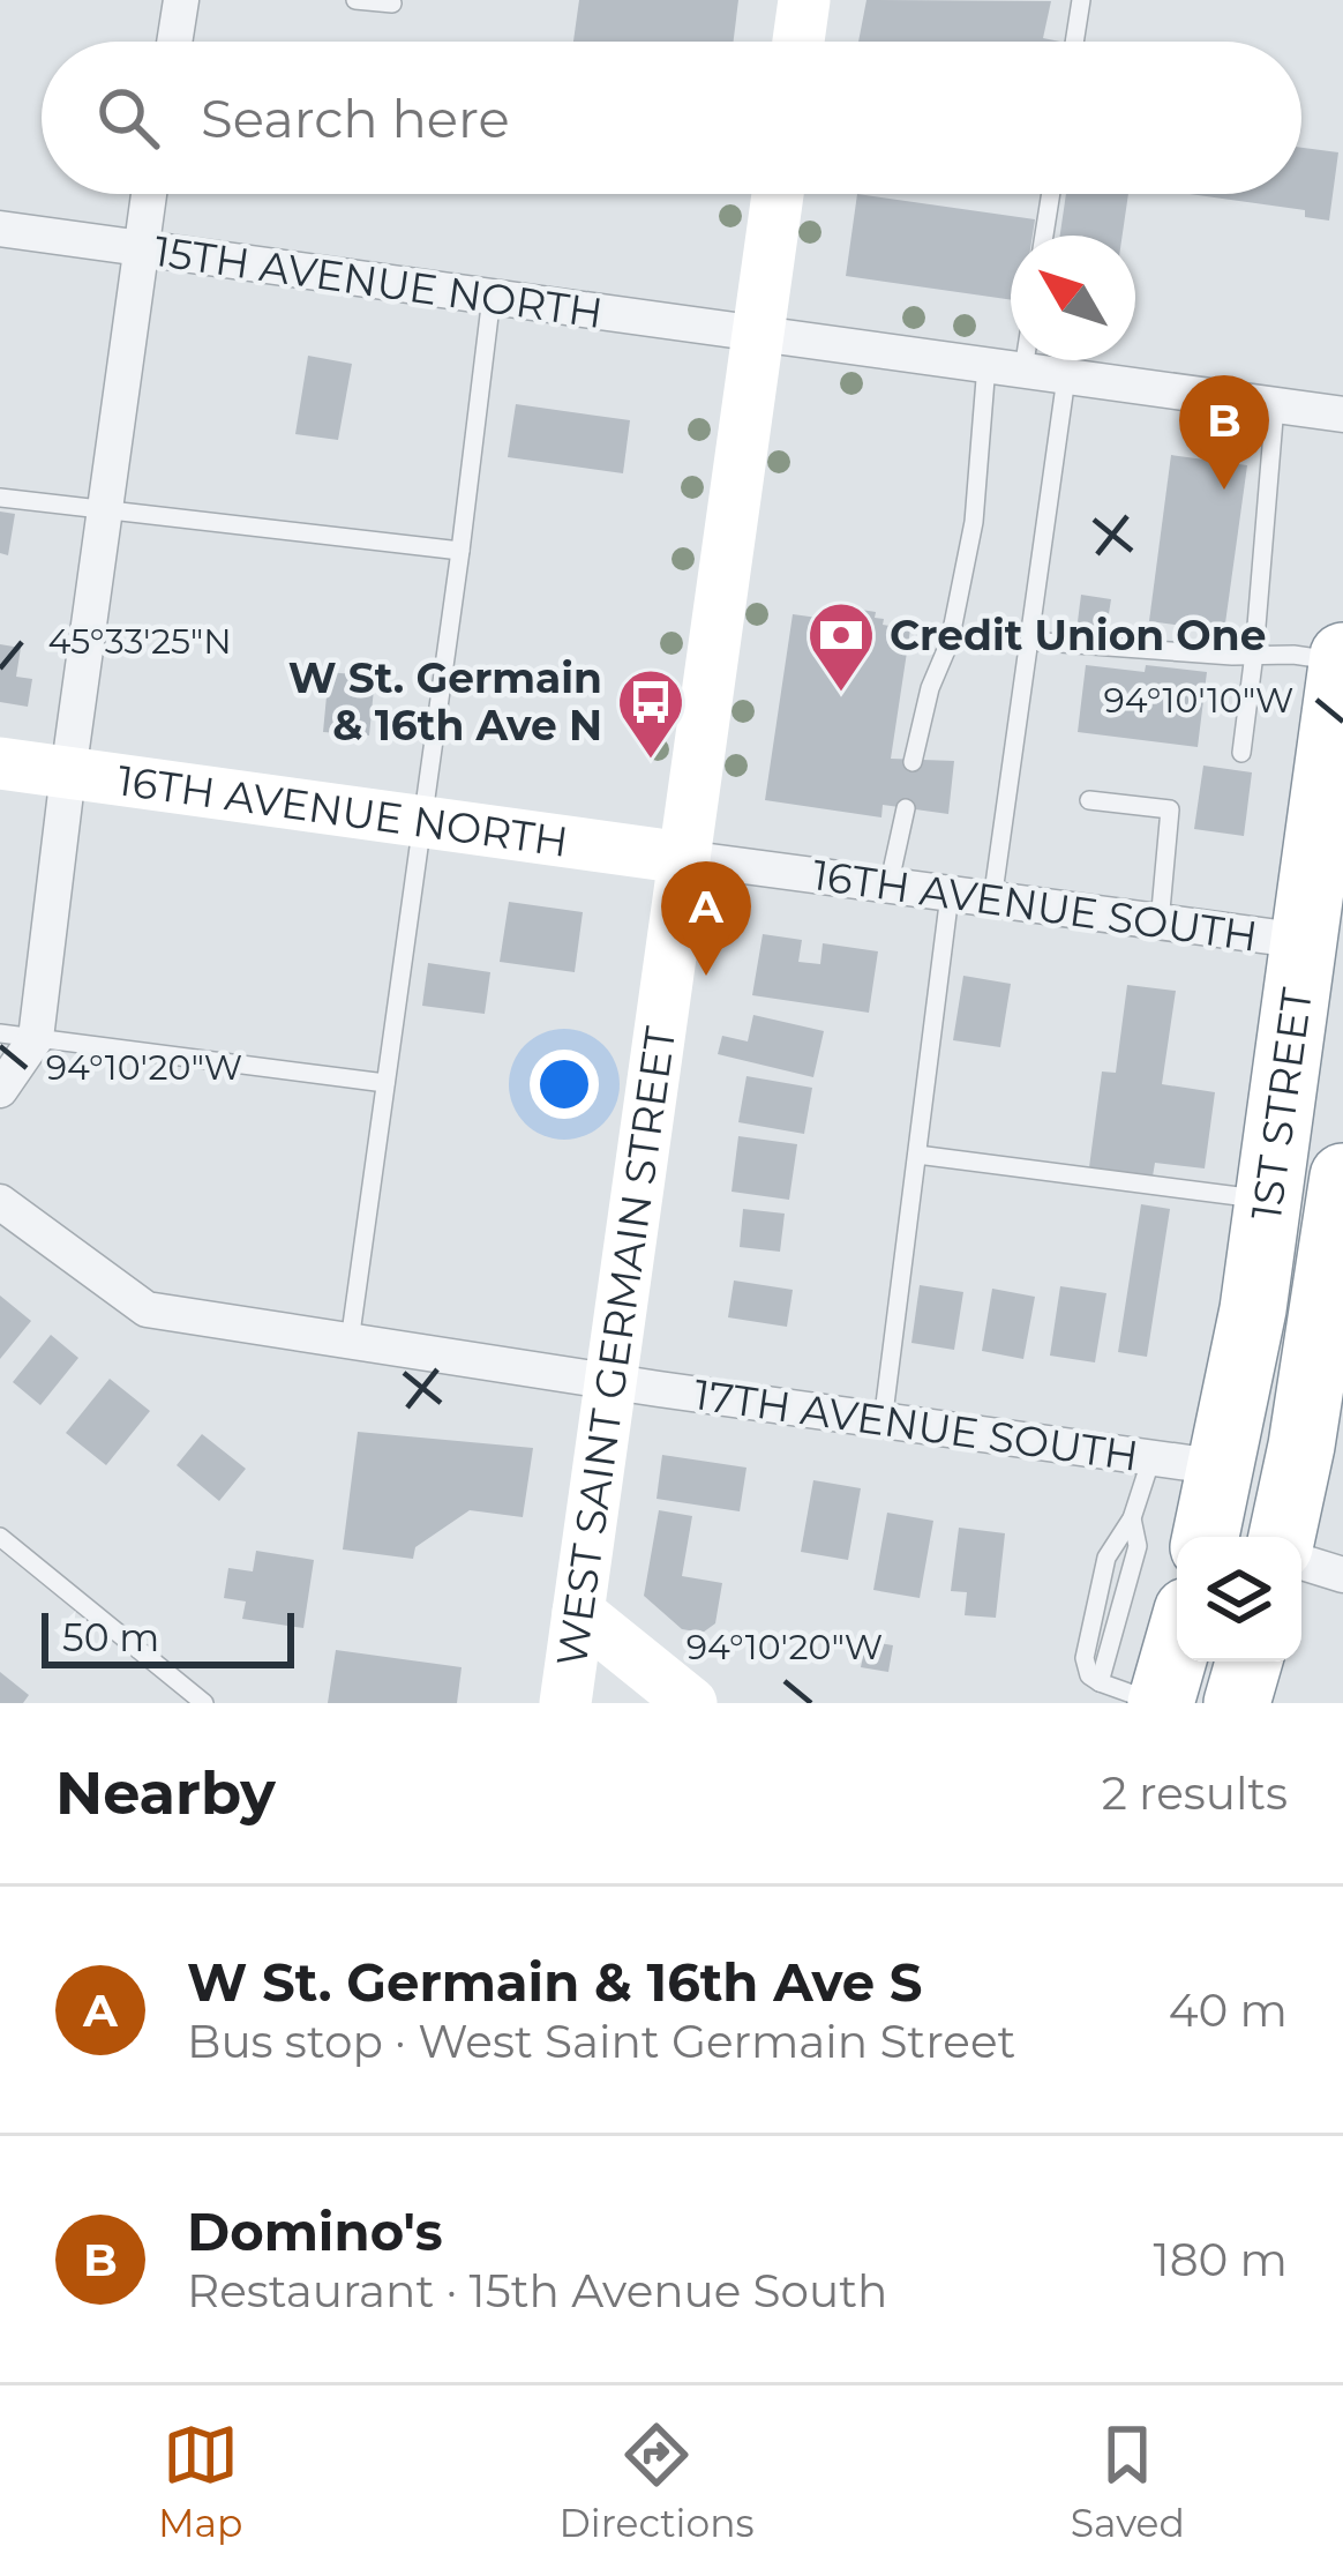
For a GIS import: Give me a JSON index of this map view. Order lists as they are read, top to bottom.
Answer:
{
  "streets": {
    "highway": ["1ST STREET"],
    "street": [
      "15TH AVENUE NORTH",
      "16TH AVENUE NORTH",
      "16TH AVENUE SOUTH",
      "WEST SAINT GERMAIN STREET",
      "17TH AVENUE SOUTH"
    ]
  },
  "crossings": [
    ["15TH AVENUE NORTH", "WEST SAINT GERMAIN STREET"],
    ["16TH AVENUE NORTH", "16TH AVENUE SOUTH"],
    ["16TH AVENUE NORTH", "WEST SAINT GERMAIN STREET"],
    ["16TH AVENUE SOUTH", "1ST STREET"],
    ["16TH AVENUE SOUTH", "WEST SAINT GERMAIN STREET"],
    ["1ST STREET", "17TH AVENUE SOUTH"],
    ["WEST SAINT GERMAIN STREET", "17TH AVENUE SOUTH"]
  ],
  "places": {
    "bank": ["Credit Union One"],
    "bus stop": ["W St. Germain & 16th Ave N"]
  },
  "scale_bar": "50 m",
  "north": "top left",
  "page": {
    "search": "Search here",
    "pins": ["B", "A"],
    "scale": "50 m",
    "heading": ["Nearby", "2 results"],
    "list": [
      {
        "mark": "A",
        "name": "W St. Germain & 16th Ave S",
        "note": "Bus stop · West Saint Germain Street",
        "value": "40 m"
      },
      {
        "mark": "B",
        "name": "Domino's",
        "note": "Restaurant · 15th Avenue South",
        "value": "180 m"
      }
    ],
    "nav": ["Map", "Directions", "Saved"]
  },
  "coordinates": ["45°33'25\"N", "94°10'10\"W", "94°10'20\"W"]
}
